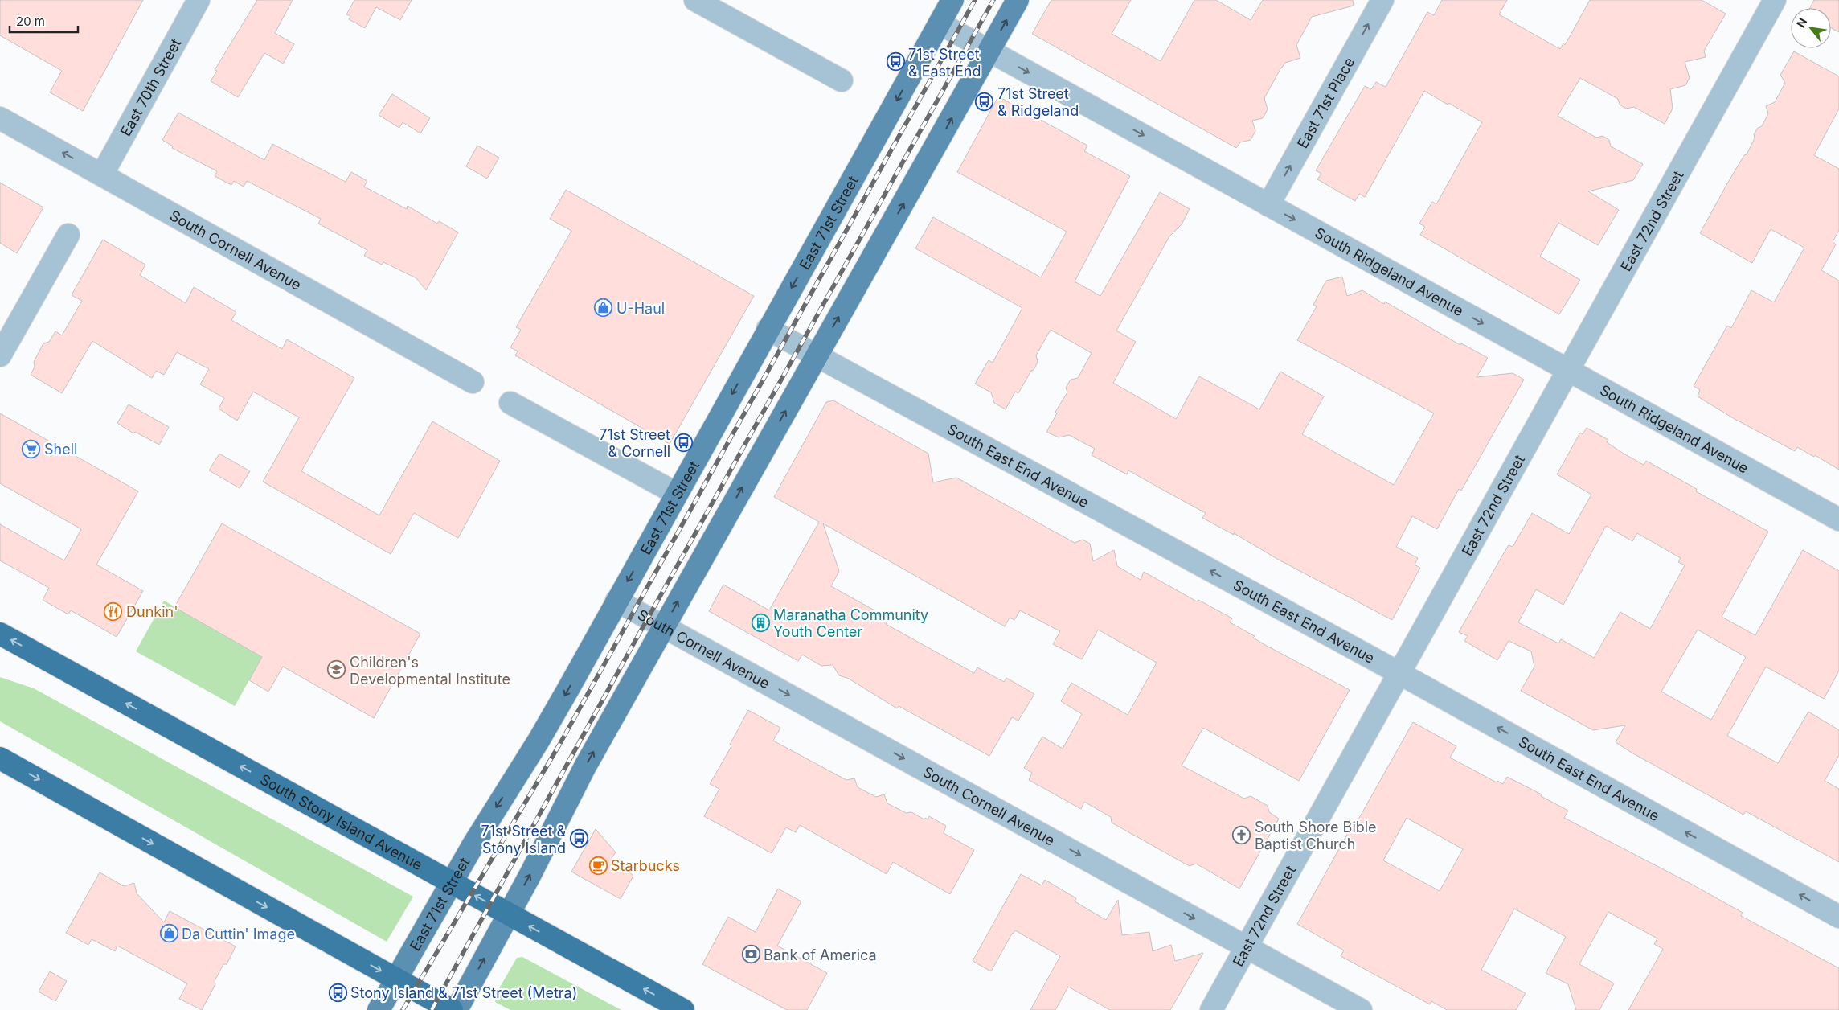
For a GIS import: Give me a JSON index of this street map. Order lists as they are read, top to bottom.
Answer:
{
  "streets": {
    "highway": ["South Stony Island Avenue"],
    "main road": ["East 71st Street"],
    "street": [
      "East 70th Street",
      "East 71st Place",
      "East 72nd Street",
      "South Cornell Avenue",
      "South Ridgeland Avenue",
      "South East End Avenue"
    ]
  },
  "crossings": [
    ["East 70th Street", "South Cornell Avenue"],
    ["East 71st Place", "South Ridgeland Avenue"],
    ["East 72nd Street", "South Cornell Avenue"],
    ["East 72nd Street", "South Ridgeland Avenue"],
    ["East 72nd Street", "South East End Avenue"],
    ["East 71st Street", "South Cornell Avenue"],
    ["East 71st Street", "South Ridgeland Avenue"],
    ["East 71st Street", "South East End Avenue"],
    ["East 71st Street", "South Stony Island Avenue"]
  ],
  "one_way": ["East 71st Place", "South Ridgeland Avenue", "South East End Avenue"],
  "places": {
    "bus stop": [
      "71st Street & East End",
      "71st Street & Ridgeland",
      "71st Street & Cornell",
      "71st Street & Stony Island",
      "Stony Island & 71st Street (Metra)"
    ],
    "shop": ["U-Haul", "Da Cuttin' Image"],
    "supermarket": ["Shell"],
    "restaurant": ["Dunkin'"],
    "building": ["Maranatha Community Youth Center"],
    "school or university": ["Children's Developmental Institute"],
    "church": ["South Shore Bible Baptist Church"],
    "cafe": ["Starbucks"],
    "bank": ["Bank of America"]
  },
  "scale_bar": "20 m",
  "north": "top left"
}
